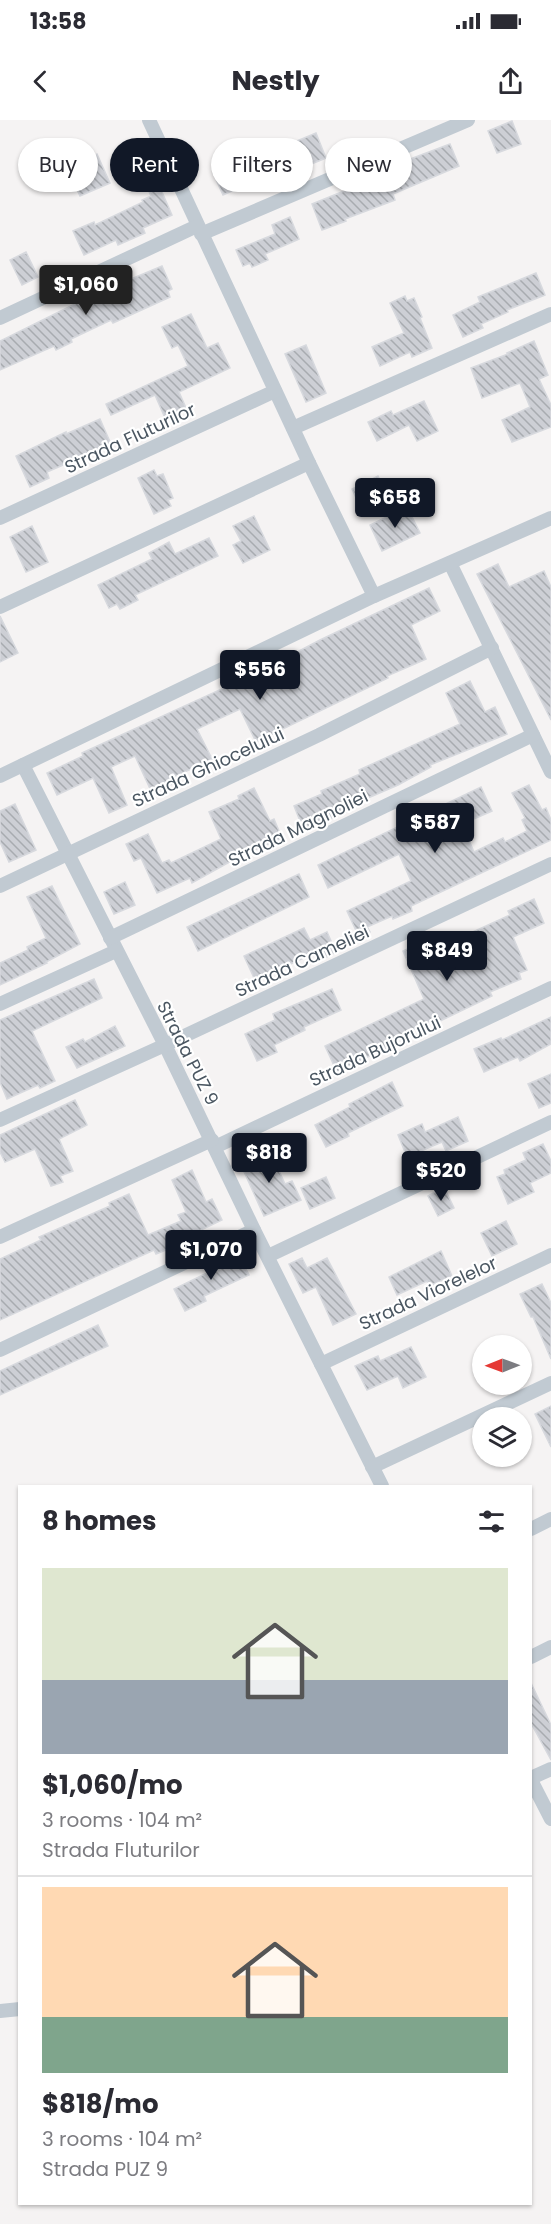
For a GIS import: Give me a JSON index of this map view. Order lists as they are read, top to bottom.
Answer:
{
  "streets": {
    "street": [
      "Strada Fluturilor",
      "Strada Ghiocelului",
      "Strada Magnoliei",
      "Strada Cameliei",
      "Strada Bujorului",
      "Strada PUZ 9",
      "Strada Viorelelor"
    ]
  },
  "crossings": [
    ["Strada Ghiocelului", "Strada PUZ 9"],
    ["Strada Magnoliei", "Strada PUZ 9"],
    ["Strada Cameliei", "Strada PUZ 9"],
    ["Strada Bujorului", "Strada PUZ 9"],
    ["Strada PUZ 9", "Strada Viorelelor"]
  ],
  "north": "left",
  "page": {
    "status": "13:58",
    "header": "Nestly",
    "chip": [
      "Buy",
      "Rent",
      "Filters",
      "New"
    ],
    "price": [
      "$1,060",
      "$658",
      "$556",
      "$587",
      "$849",
      "$818",
      "$520",
      "$1,070"
    ],
    "heading": "8 homes",
    "list": [
      {
        "name": "$1,060/mo",
        "note": "3 rooms · 104 m² · Strada Fluturilor"
      },
      {
        "name": "$818/mo",
        "note": "3 rooms · 104 m² · Strada PUZ 9"
      }
    ]
  }
}
